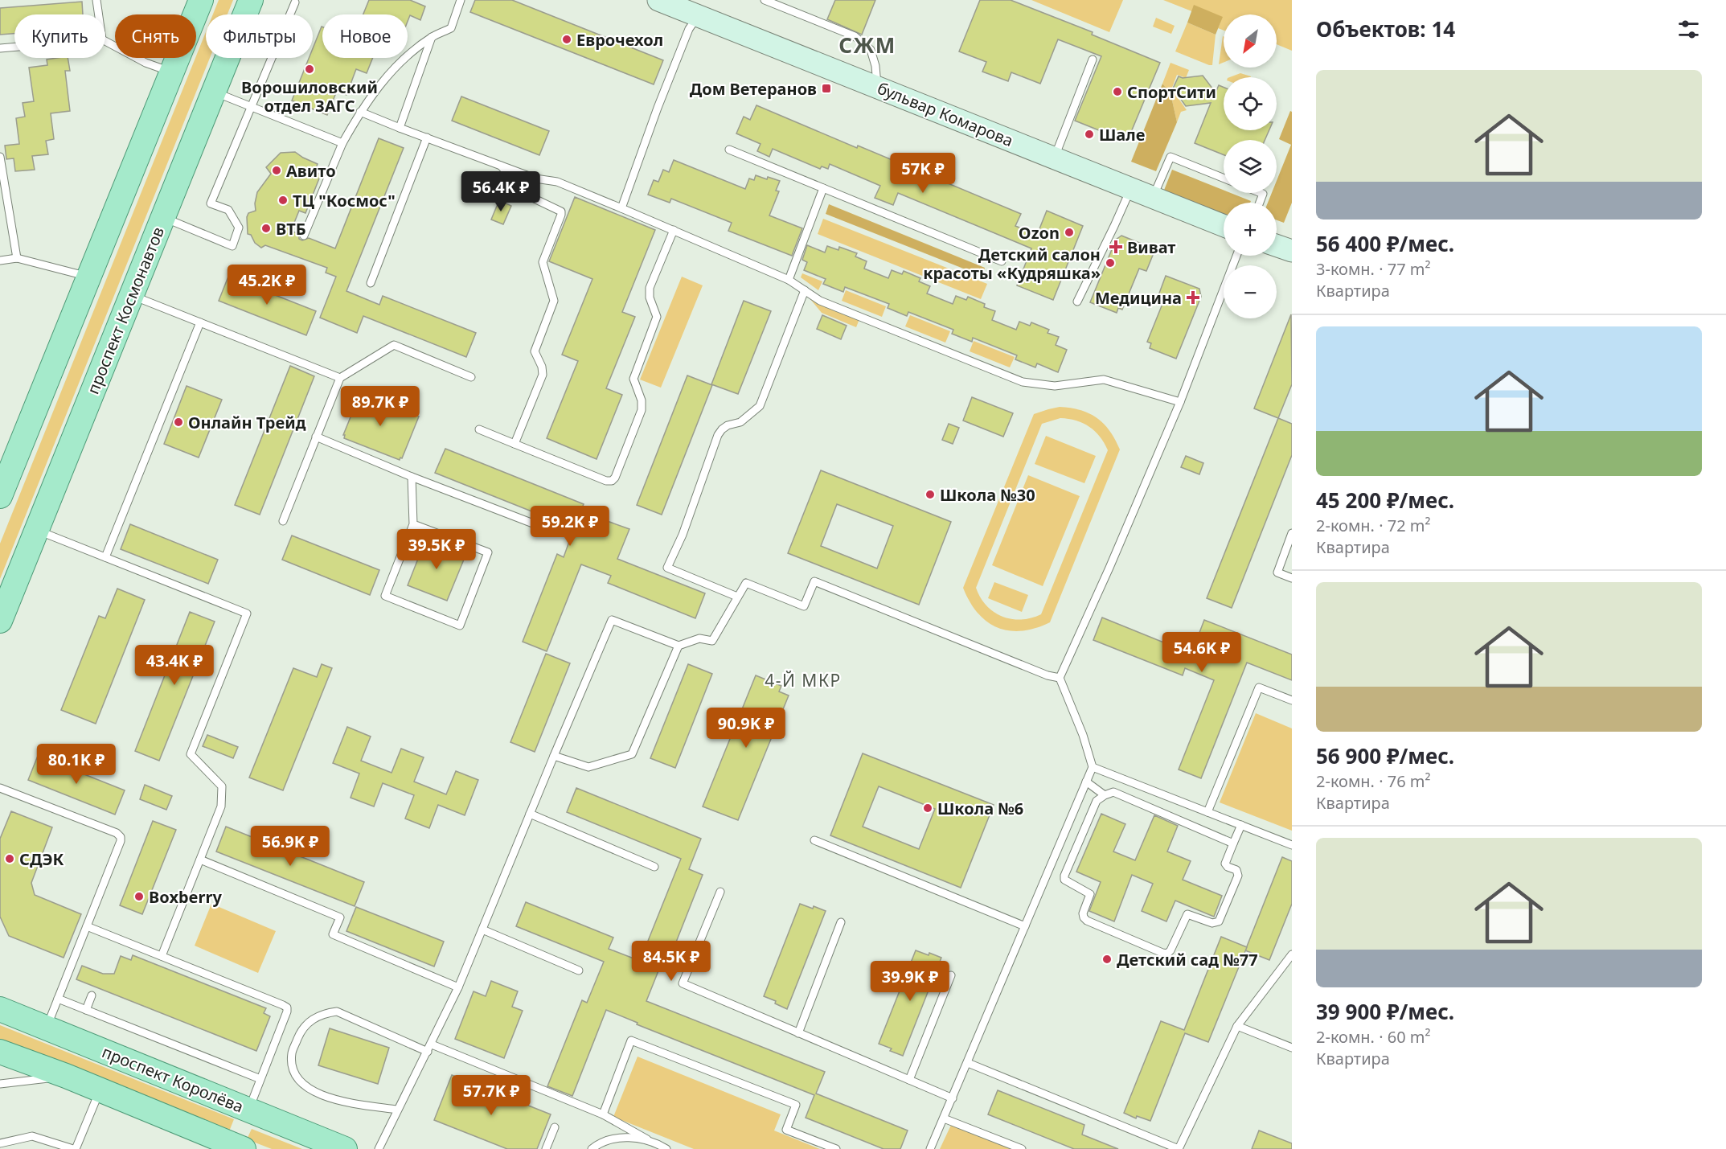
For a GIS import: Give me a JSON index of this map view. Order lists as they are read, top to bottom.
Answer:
{
  "streets": {
    "main road": ["проспект Космонавтов", "проспект Королёва"],
    "street": ["бульвар Комарова"]
  },
  "districts": ["СЖМ", "4-Й МКР"],
  "places": {
    "other": [
      "Еврочехол",
      "Ворошиловский отдел ЗАГС",
      "СпортСити",
      "Шале",
      "Авито",
      "ТЦ \"Космос\"",
      "ВТБ",
      "Ozon",
      "Детский салон красоты «Кудряшка»",
      "Онлайн Трейд",
      "Школа №30",
      "Школа №6",
      "СДЭК",
      "Boxberry",
      "Детский сад №77"
    ],
    "transit": ["Дом Ветеранов"],
    "health": ["Виват", "Медицина"]
  },
  "north": "bottom left",
  "page": {
    "heading": "Объектов: 14",
    "map_buttons": ["+", "−"],
    "chip": [
      "Купить",
      "Снять",
      "Фильтры",
      "Новое"
    ],
    "list": [
      {
        "name": "56 400 ₽/мес.",
        "note": "3-комн. · 77 m² · Квартира"
      },
      {
        "name": "45 200 ₽/мес.",
        "note": "2-комн. · 72 m² · Квартира"
      },
      {
        "name": "56 900 ₽/мес.",
        "note": "2-комн. · 76 m² · Квартира"
      },
      {
        "name": "39 900 ₽/мес.",
        "note": "2-комн. · 60 m² · Квартира"
      }
    ],
    "price": [
      "57K ₽",
      "56.4K ₽",
      "45.2K ₽",
      "89.7K ₽",
      "59.2K ₽",
      "39.5K ₽",
      "54.6K ₽",
      "43.4K ₽",
      "90.9K ₽",
      "80.1K ₽",
      "56.9K ₽",
      "84.5K ₽",
      "39.9K ₽",
      "57.7K ₽"
    ]
  }
}
